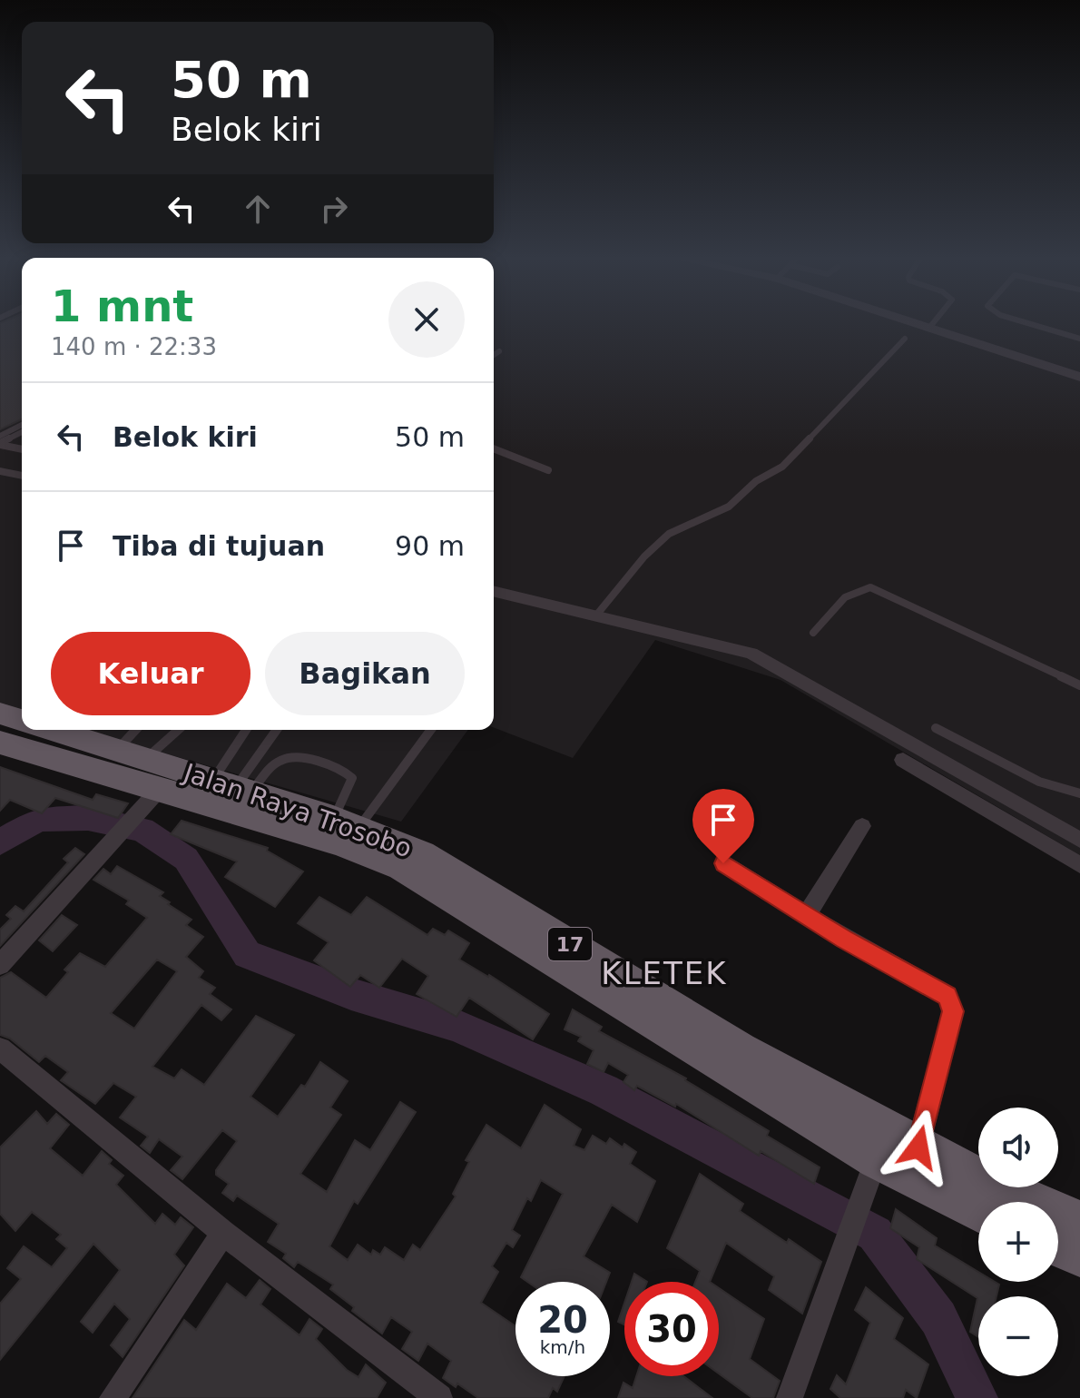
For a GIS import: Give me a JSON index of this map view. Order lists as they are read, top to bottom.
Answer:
{
  "streets": {
    "highway": ["Jalan Raya Trosobo", "17"]
  },
  "districts": ["KLETEK"],
  "page": {
    "turn": ["50 m", "Belok kiri"],
    "heading": ["1 mnt", "140 m · 22:33"],
    "list": [
      {
        "name": "Belok kiri",
        "value": "50 m"
      },
      {
        "name": "Tiba di tujuan",
        "value": "90 m"
      }
    ],
    "buttons": ["Keluar", "Bagikan"],
    "map_buttons": ["+", "−"],
    "speed": "20 km/h",
    "limit": "30"
  }
}
